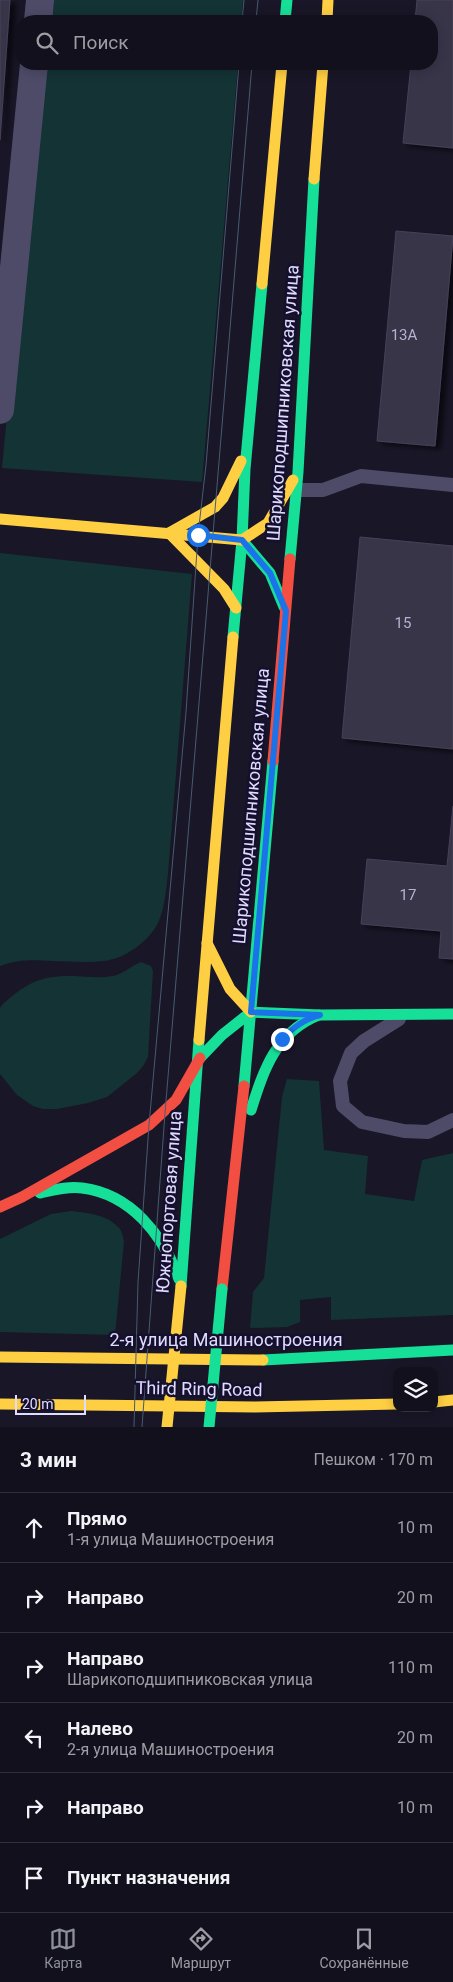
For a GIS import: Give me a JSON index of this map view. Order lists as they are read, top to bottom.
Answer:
{
  "streets": {
    "main road": [
      "Шарикоподшипниковская улица",
      "Южнопортовая улица",
      "2-я улица Машиностроения",
      "Third Ring Road"
    ]
  },
  "crossings": [
    ["Шарикоподшипниковская улица", "Южнопортовая улица"]
  ],
  "house_numbers": ["13А", "15", "17"],
  "scale_bar": "20 m",
  "page": {
    "search": "Поиск",
    "scale": "20 m",
    "heading": ["3 мин", "Пешком · 170 m"],
    "list": [
      ["Прямо", "1-я улица Машиностроения", "10 m"],
      ["Направо", "20 m"],
      ["Направо", "Шарикоподшипниковская улица", "110 m"],
      ["Налево", "2-я улица Машиностроения", "20 m"],
      ["Направо", "10 m"],
      "Пункт назначения"
    ],
    "nav": ["Карта", "Маршрут", "Сохранённые"]
  }
}
